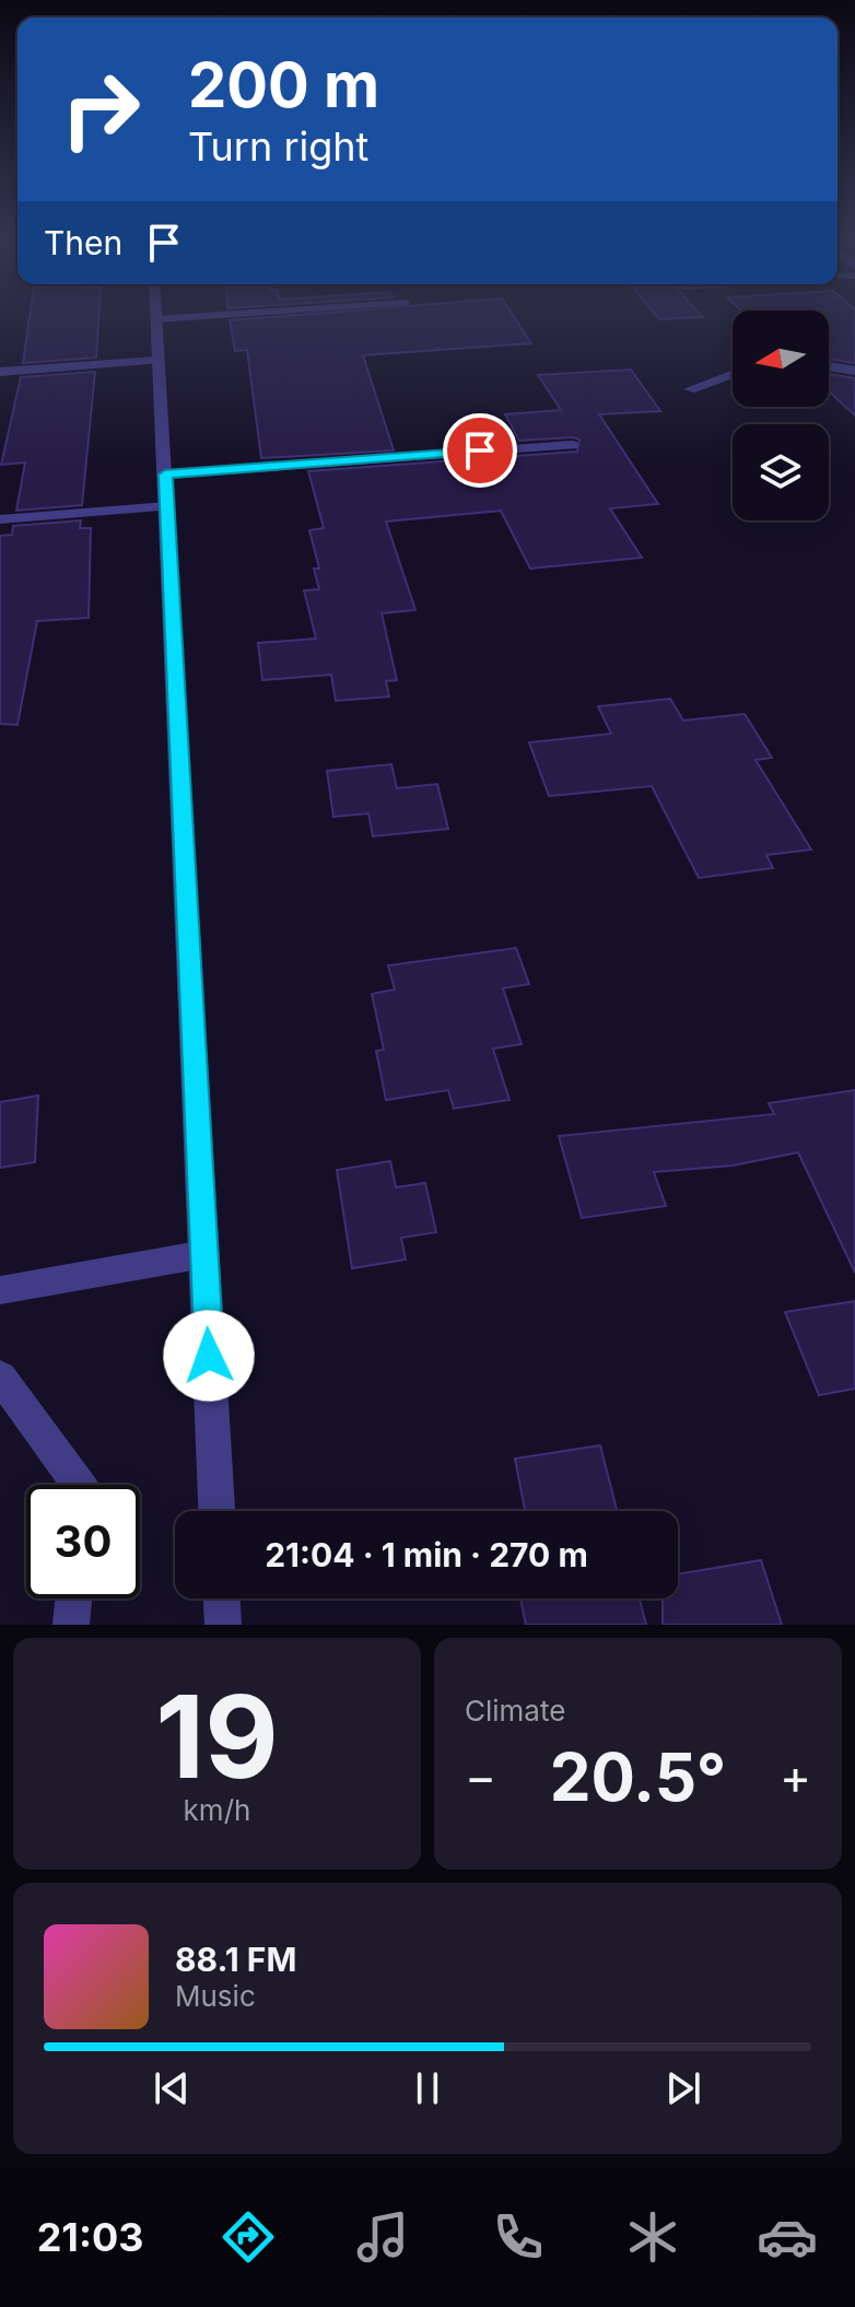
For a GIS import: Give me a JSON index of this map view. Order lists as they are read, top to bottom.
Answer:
{
  "north": "left",
  "page": {
    "turn": ["200 m", "Turn right"],
    "then": "Then",
    "limit": "30",
    "trip": "21:04 · 1 min · 270 m",
    "tile": [
      ["19", "km/h"],
      "Climate"
    ],
    "heat": ["−", "20.5°", "+"],
    "song": ["88.1 FM", "Music"],
    "tabs": "21:03"
  }
}
